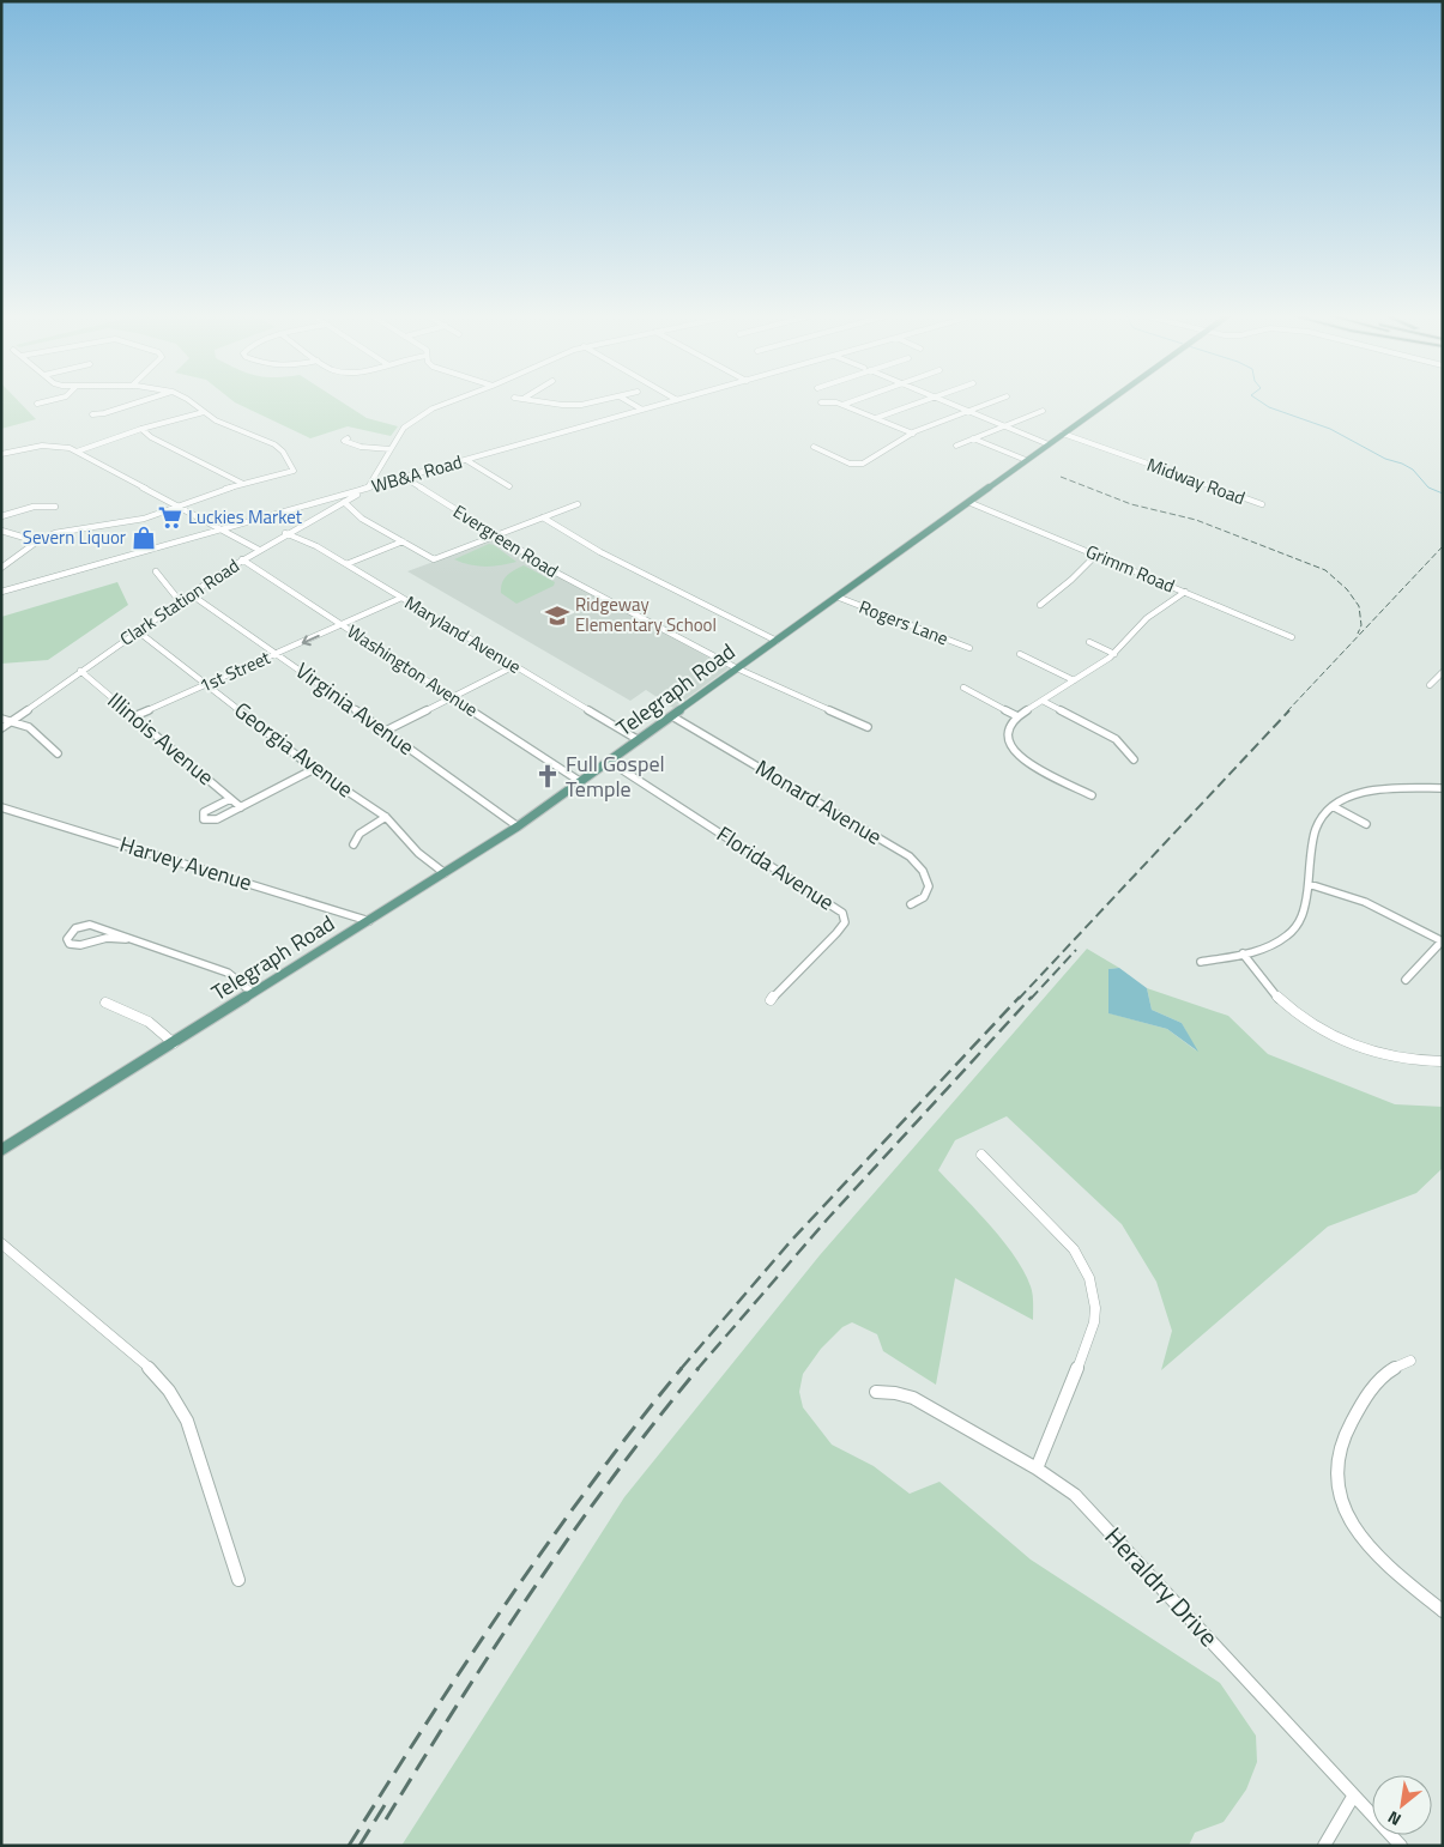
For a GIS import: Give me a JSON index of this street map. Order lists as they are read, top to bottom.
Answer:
{
  "streets": {
    "main road": ["Telegraph Road"],
    "street": [
      "WB&A Road",
      "Midway Road",
      "Evergreen Road",
      "Grimm Road",
      "Clark Station Road",
      "Rogers Lane",
      "Maryland Avenue",
      "Washington Avenue",
      "1st Street",
      "Virginia Avenue",
      "Illinois Avenue",
      "Georgia Avenue",
      "Monard Avenue",
      "Harvey Avenue",
      "Florida Avenue",
      "Heraldry Drive"
    ]
  },
  "crossings": [
    ["WB&A Road", "Evergreen Road"],
    ["WB&A Road", "Clark Station Road"],
    ["Midway Road", "Telegraph Road"],
    ["Evergreen Road", "Telegraph Road"],
    ["Grimm Road", "Telegraph Road"],
    ["Clark Station Road", "Maryland Avenue"],
    ["Clark Station Road", "Washington Avenue"],
    ["Clark Station Road", "Virginia Avenue"],
    ["Clark Station Road", "Illinois Avenue"],
    ["Clark Station Road", "Georgia Avenue"],
    ["Rogers Lane", "Telegraph Road"],
    ["Maryland Avenue", "1st Street"],
    ["Maryland Avenue", "Telegraph Road"],
    ["Washington Avenue", "1st Street"],
    ["Washington Avenue", "Telegraph Road"],
    ["1st Street", "Virginia Avenue"],
    ["1st Street", "Illinois Avenue"],
    ["1st Street", "Georgia Avenue"],
    ["Telegraph Road", "Virginia Avenue"],
    ["Telegraph Road", "Georgia Avenue"],
    ["Telegraph Road", "Monard Avenue"],
    ["Telegraph Road", "Harvey Avenue"],
    ["Telegraph Road", "Florida Avenue"]
  ],
  "places": {
    "supermarket": ["Luckies Market"],
    "shop": ["Severn Liquor"],
    "school or university": ["Ridgeway Elementary School"],
    "church": ["Full Gospel Temple"]
  },
  "north": "bottom left"
}
